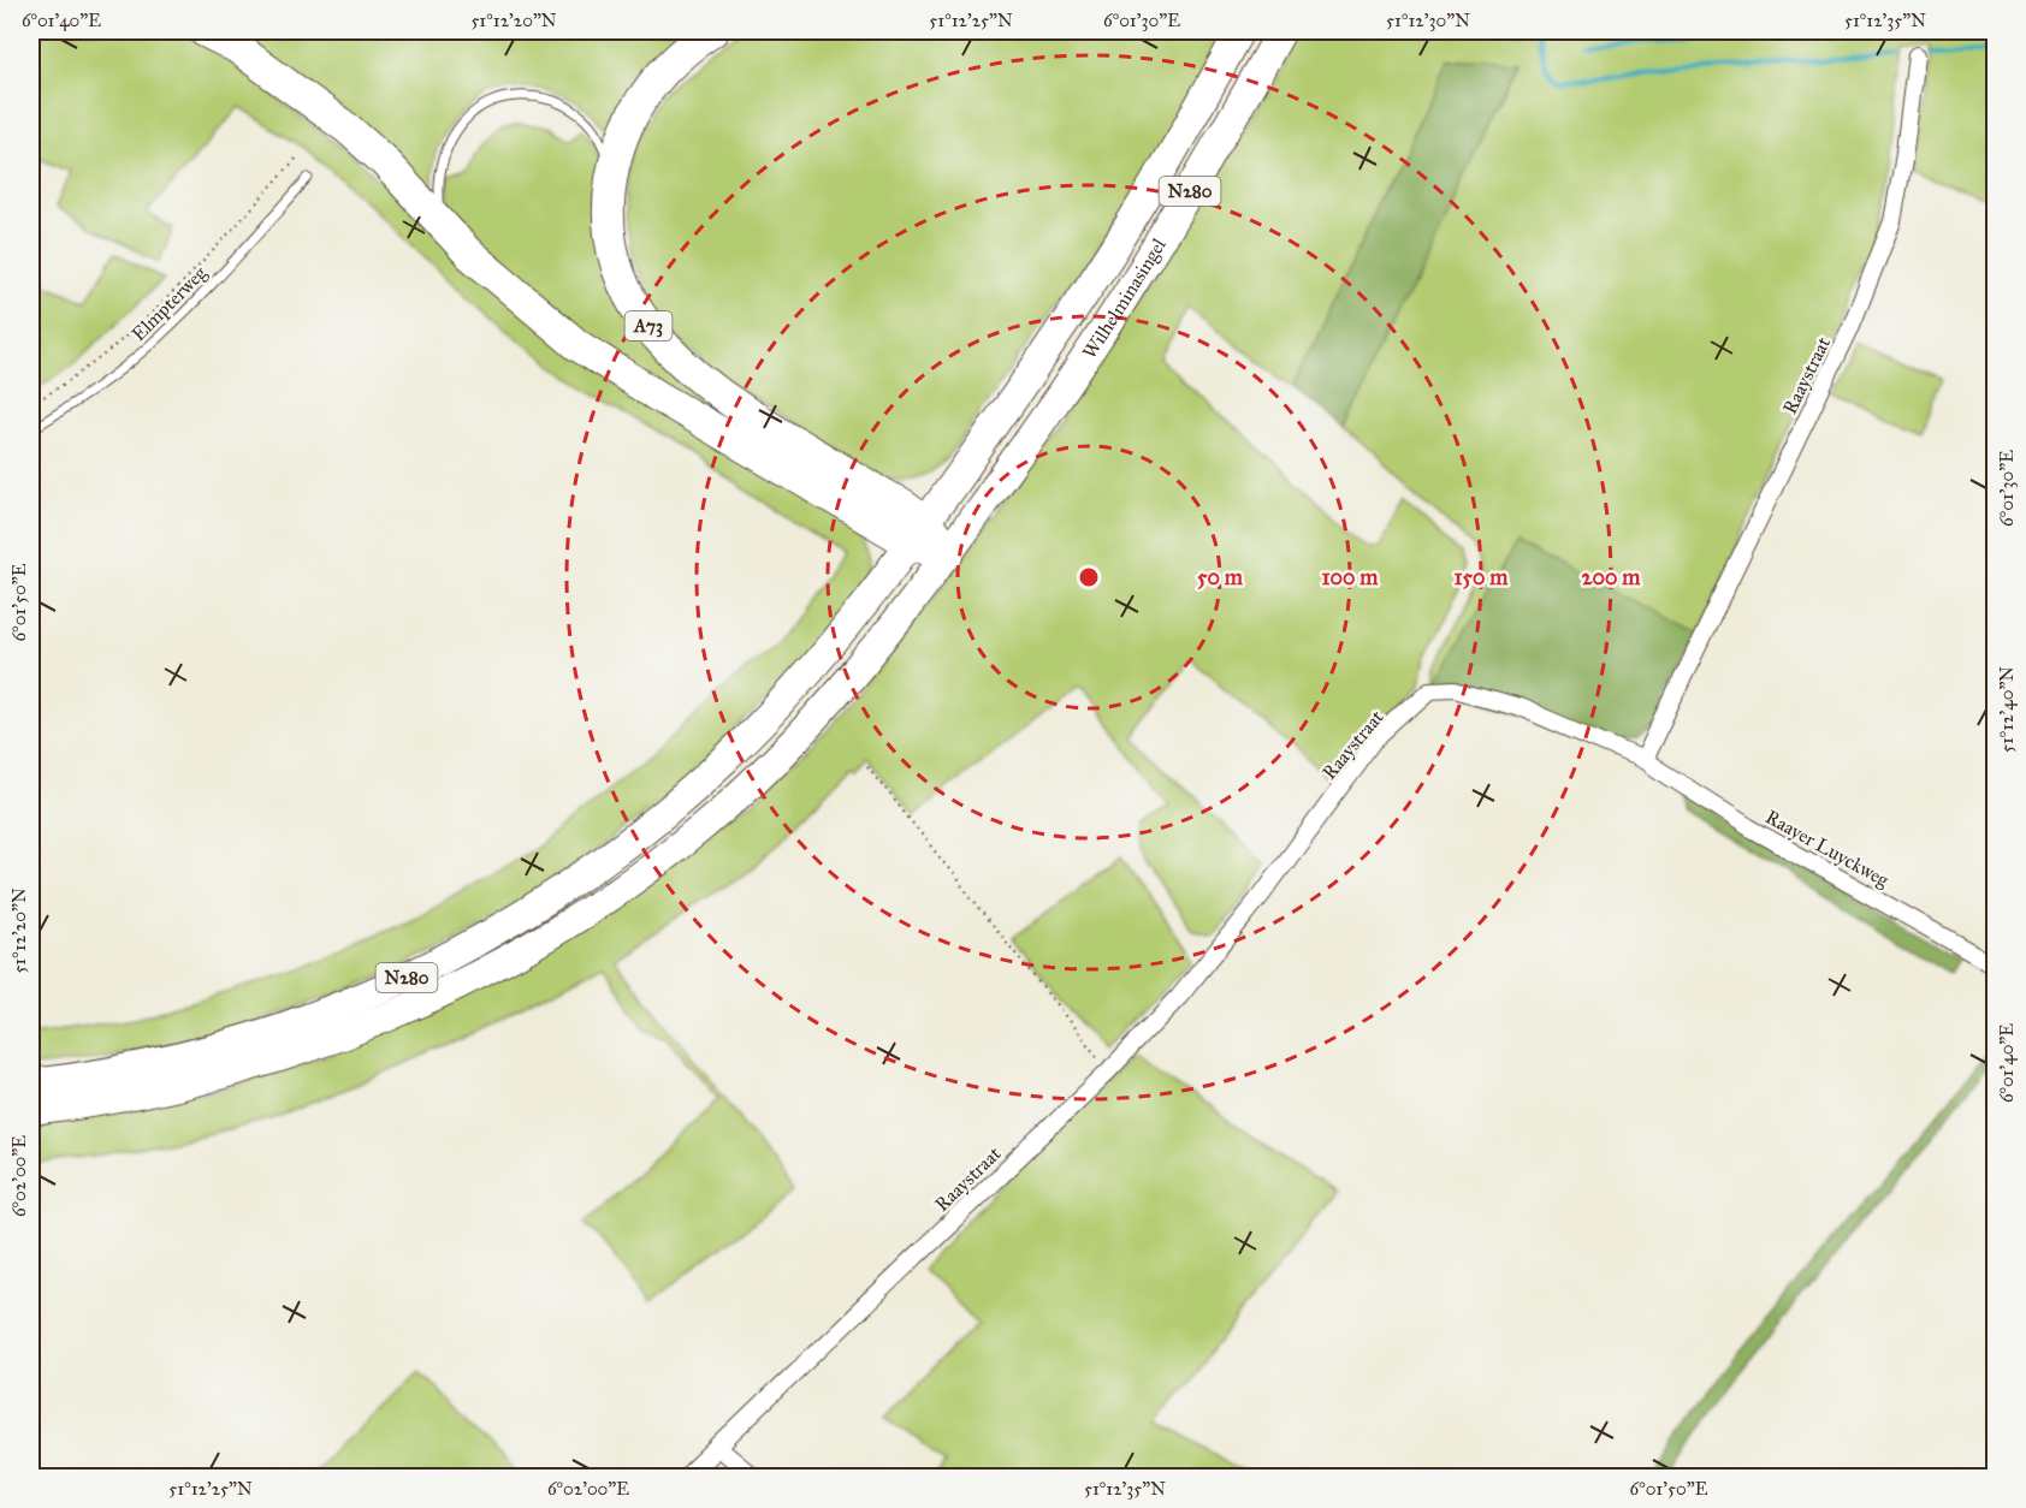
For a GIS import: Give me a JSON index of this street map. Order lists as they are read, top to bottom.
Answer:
{
  "streets": {
    "highway": ["N280", "Wilhelminasingel", "A73"],
    "street": ["Raaystraat", "Raayer Luyckweg"],
    "lane": ["Elmpterweg"]
  },
  "crossings": [
    ["N280", "Wilhelminasingel"],
    ["N280", "A73"],
    ["Wilhelminasingel", "A73"],
    ["Raaystraat", "Raayer Luyckweg"]
  ],
  "coordinates": [
    "6°01'40\"E",
    "51°12'20\"N",
    "51°12'25\"N",
    "6°01'30\"E",
    "51°12'30\"N",
    "51°12'35\"N",
    "6°01'50\"E",
    "51°12'40\"N",
    "6°02'00\"E"
  ],
  "rings": [
    "50 m",
    "100 m",
    "150 m",
    "200 m"
  ]
}
